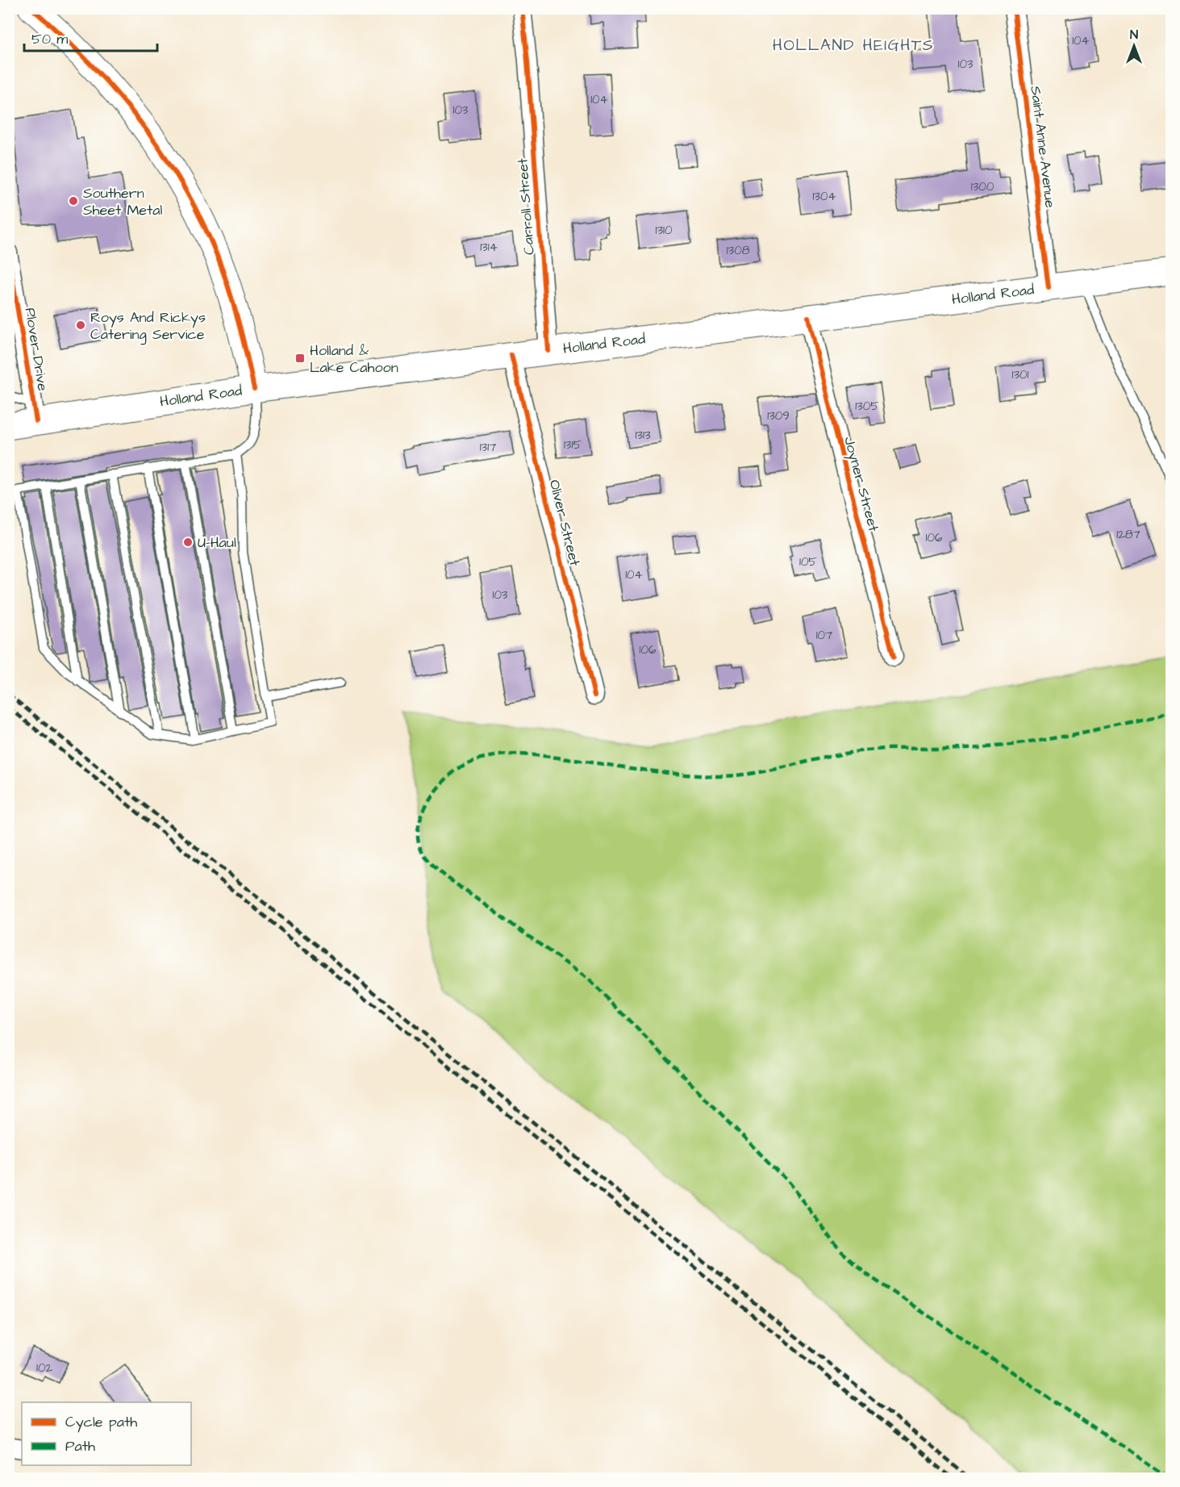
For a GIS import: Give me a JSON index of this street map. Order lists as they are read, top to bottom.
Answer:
{
  "streets": {
    "main road": ["Holland Road"],
    "street": [
      "Saint Anne Avenue",
      "Carroll Street",
      "Plover Drive",
      "Joyner Street",
      "Oliver Street"
    ]
  },
  "crossings": [
    ["Saint Anne Avenue", "Holland Road"],
    ["Carroll Street", "Holland Road"],
    ["Holland Road", "Plover Drive"],
    ["Holland Road", "Joyner Street"],
    ["Holland Road", "Oliver Street"]
  ],
  "districts": ["HOLLAND HEIGHTS"],
  "places": {
    "other": ["Southern Sheet Metal", "Roys And Rickys Catering Service", "U-Haul"],
    "transit": ["Holland & Lake Cahoon"]
  },
  "house_numbers": [
    "104",
    "103",
    "104",
    "103",
    "1300",
    "1304",
    "1310",
    "1314",
    "1308",
    "1301",
    "1305",
    "1309",
    "1313",
    "1315",
    "1317",
    "1287",
    "106",
    "105",
    "104",
    "103",
    "107",
    "106",
    "102"
  ],
  "legend": ["Cycle path", "Path"],
  "scale_bar": "50 m",
  "north": "top"
}
